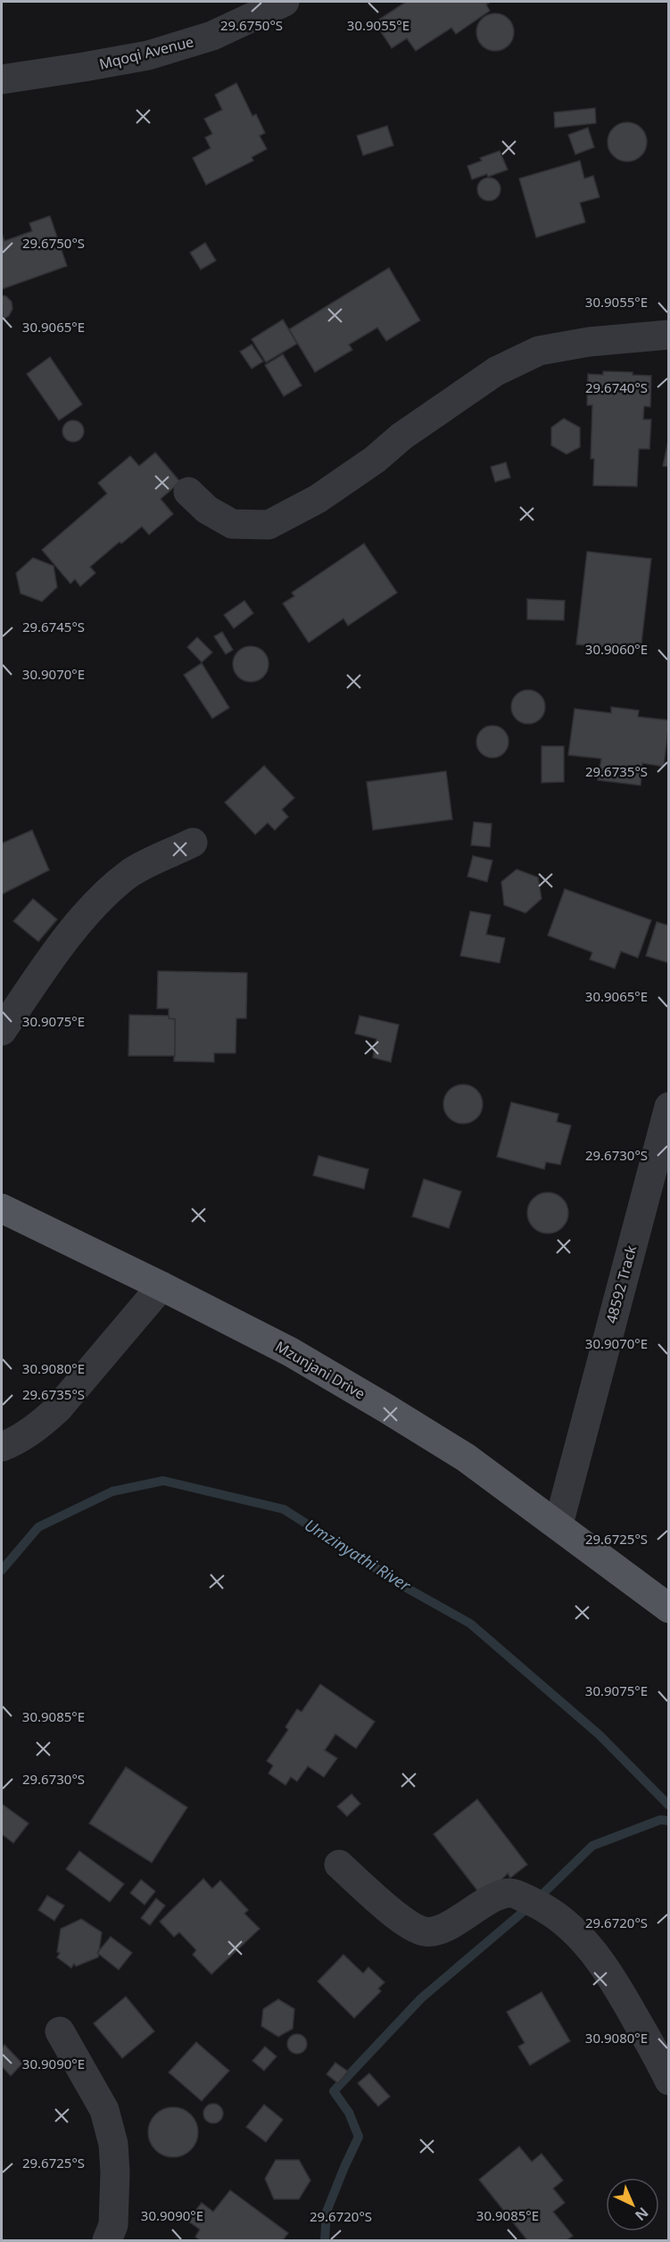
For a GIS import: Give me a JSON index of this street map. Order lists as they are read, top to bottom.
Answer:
{
  "streets": {
    "main road": ["Mzunjani Drive"],
    "street": ["Mqoqi Avenue", "48592 Track"]
  },
  "crossings": [
    ["48592 Track", "Mzunjani Drive"]
  ],
  "water": ["Umzinyathi River"],
  "north": "bottom right",
  "coordinates": [
    "29.6750°S",
    "30.9055°E",
    "30.9065°E",
    "29.6740°S",
    "29.6745°S",
    "30.9060°E",
    "30.9070°E",
    "29.6735°S",
    "30.9075°E",
    "29.6730°S",
    "30.9080°E",
    "29.6725°S",
    "30.9085°E",
    "29.6720°S",
    "30.9090°E"
  ]
}
